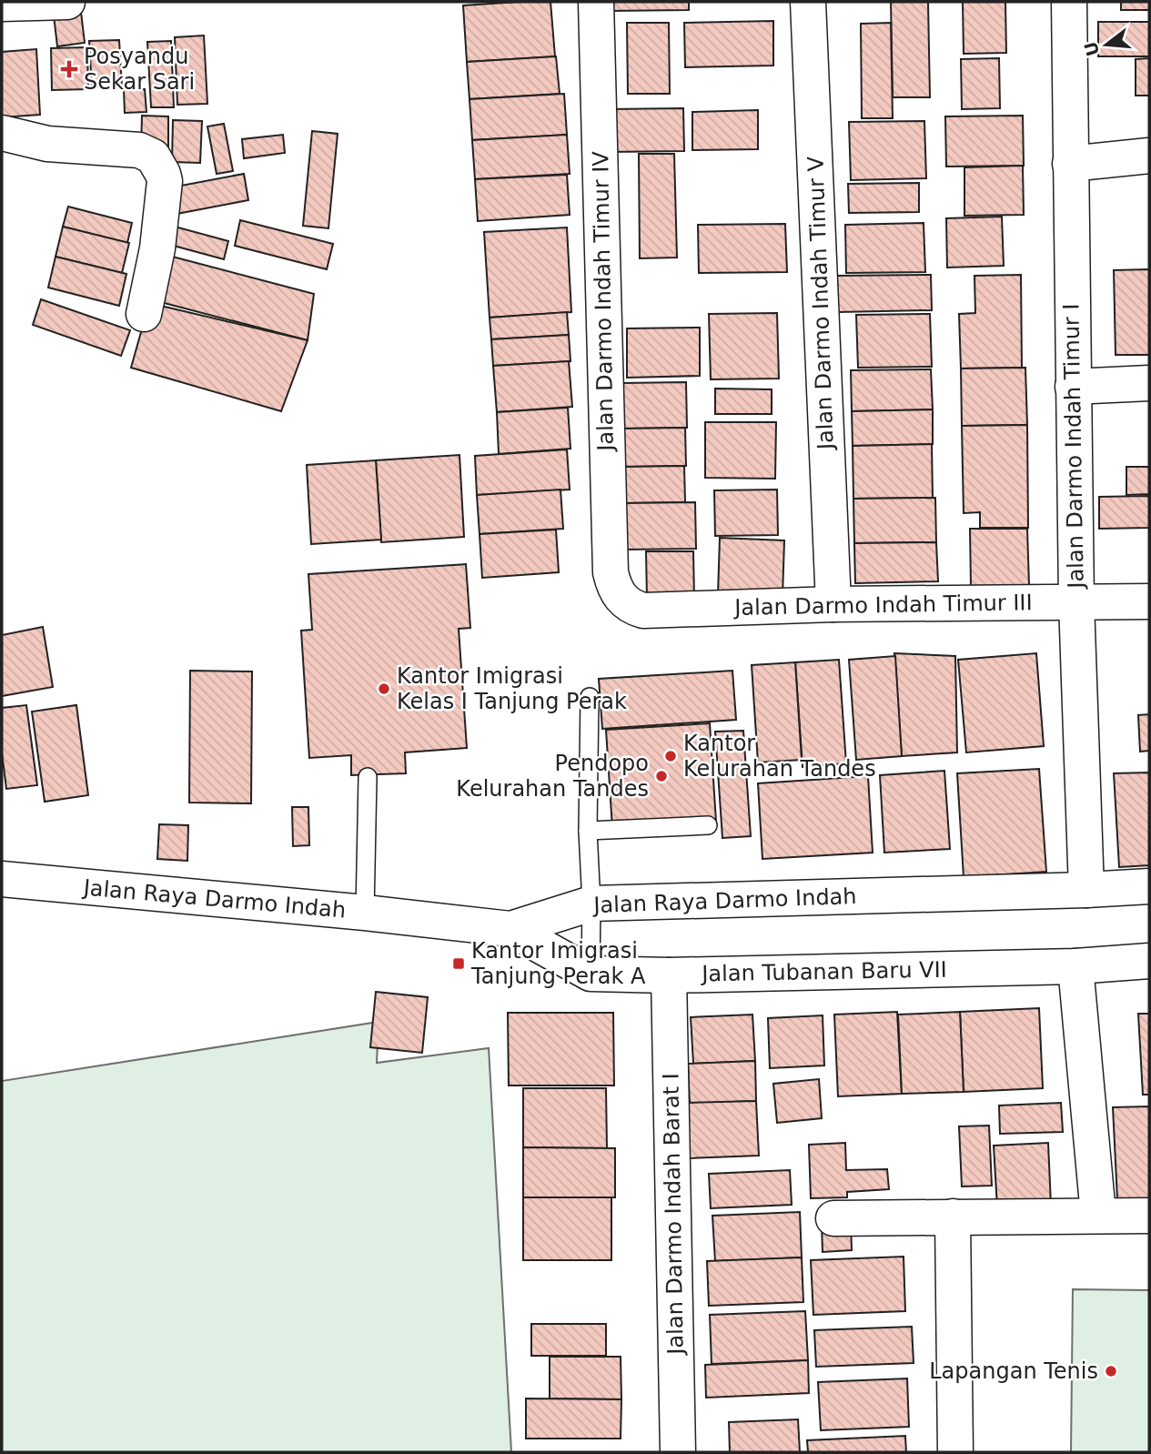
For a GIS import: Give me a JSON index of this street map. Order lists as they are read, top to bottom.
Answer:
{
  "streets": {
    "street": [
      "Jalan Darmo Indah Timur IV",
      "Jalan Darmo Indah Timur V",
      "Jalan Darmo Indah Timur I",
      "Jalan Darmo Indah Timur III",
      "Jalan Raya Darmo Indah",
      "Jalan Tubanan Baru VII",
      "Jalan Darmo Indah Barat I"
    ]
  },
  "crossings": [
    ["Jalan Darmo Indah Timur IV", "Jalan Darmo Indah Timur III"],
    ["Jalan Darmo Indah Timur V", "Jalan Darmo Indah Timur III"],
    ["Jalan Darmo Indah Timur I", "Jalan Darmo Indah Timur III"],
    ["Jalan Darmo Indah Timur I", "Jalan Raya Darmo Indah"],
    ["Jalan Raya Darmo Indah", "Jalan Tubanan Baru VII"],
    ["Jalan Tubanan Baru VII", "Jalan Darmo Indah Barat I"]
  ],
  "places": {
    "health": ["Posyandu Sekar Sari"],
    "other": [
      "Kantor Imigrasi Kelas I Tanjung Perak",
      "Kantor Kelurahan Tandes",
      "Pendopo Kelurahan Tandes",
      "Lapangan Tenis"
    ],
    "transit": ["Kantor Imigrasi Tanjung Perak A"]
  },
  "north": "left"
}
